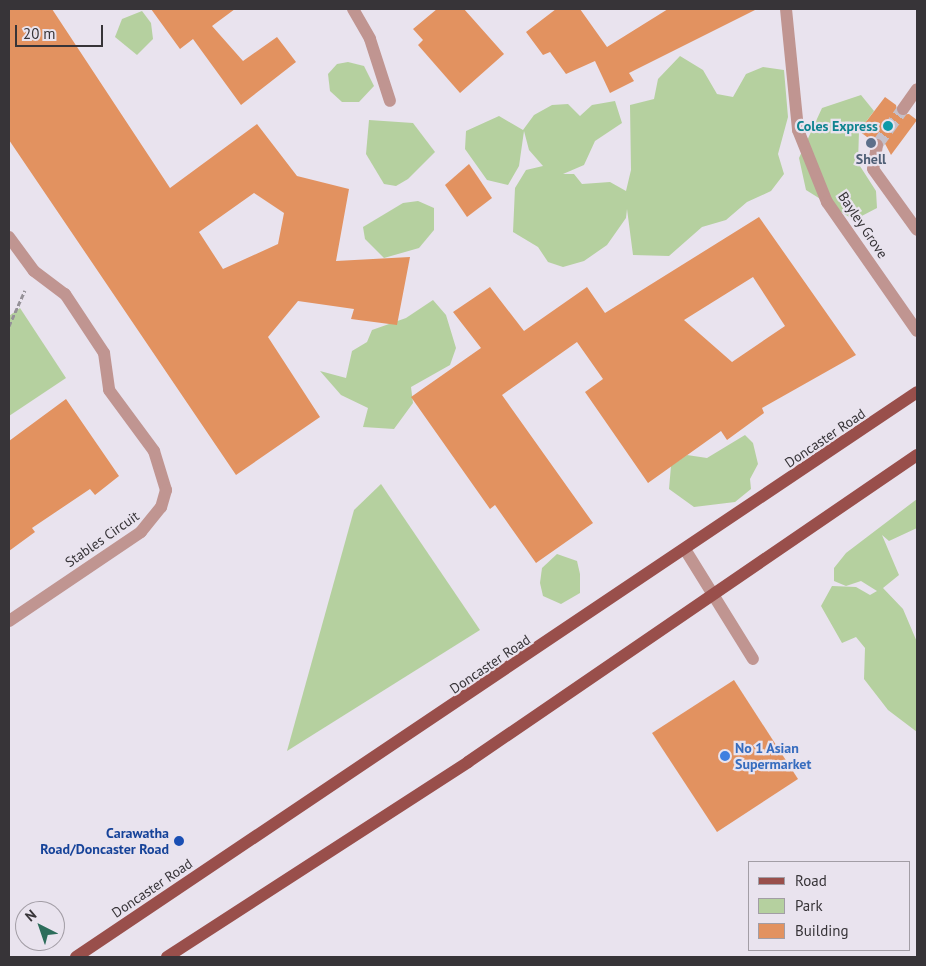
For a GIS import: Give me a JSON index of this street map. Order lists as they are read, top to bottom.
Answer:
{
  "streets": {
    "main road": ["Doncaster Road"],
    "street": ["Bayley Grove", "Stables Circuit"]
  },
  "places": [
    "Coles Express",
    "Shell",
    "No 1 Asian Supermarket",
    "Carawatha Road/Doncaster Road"
  ],
  "legend": ["Road", "Park", "Building"],
  "scale_bar": "20 m",
  "north": "top left"
}
